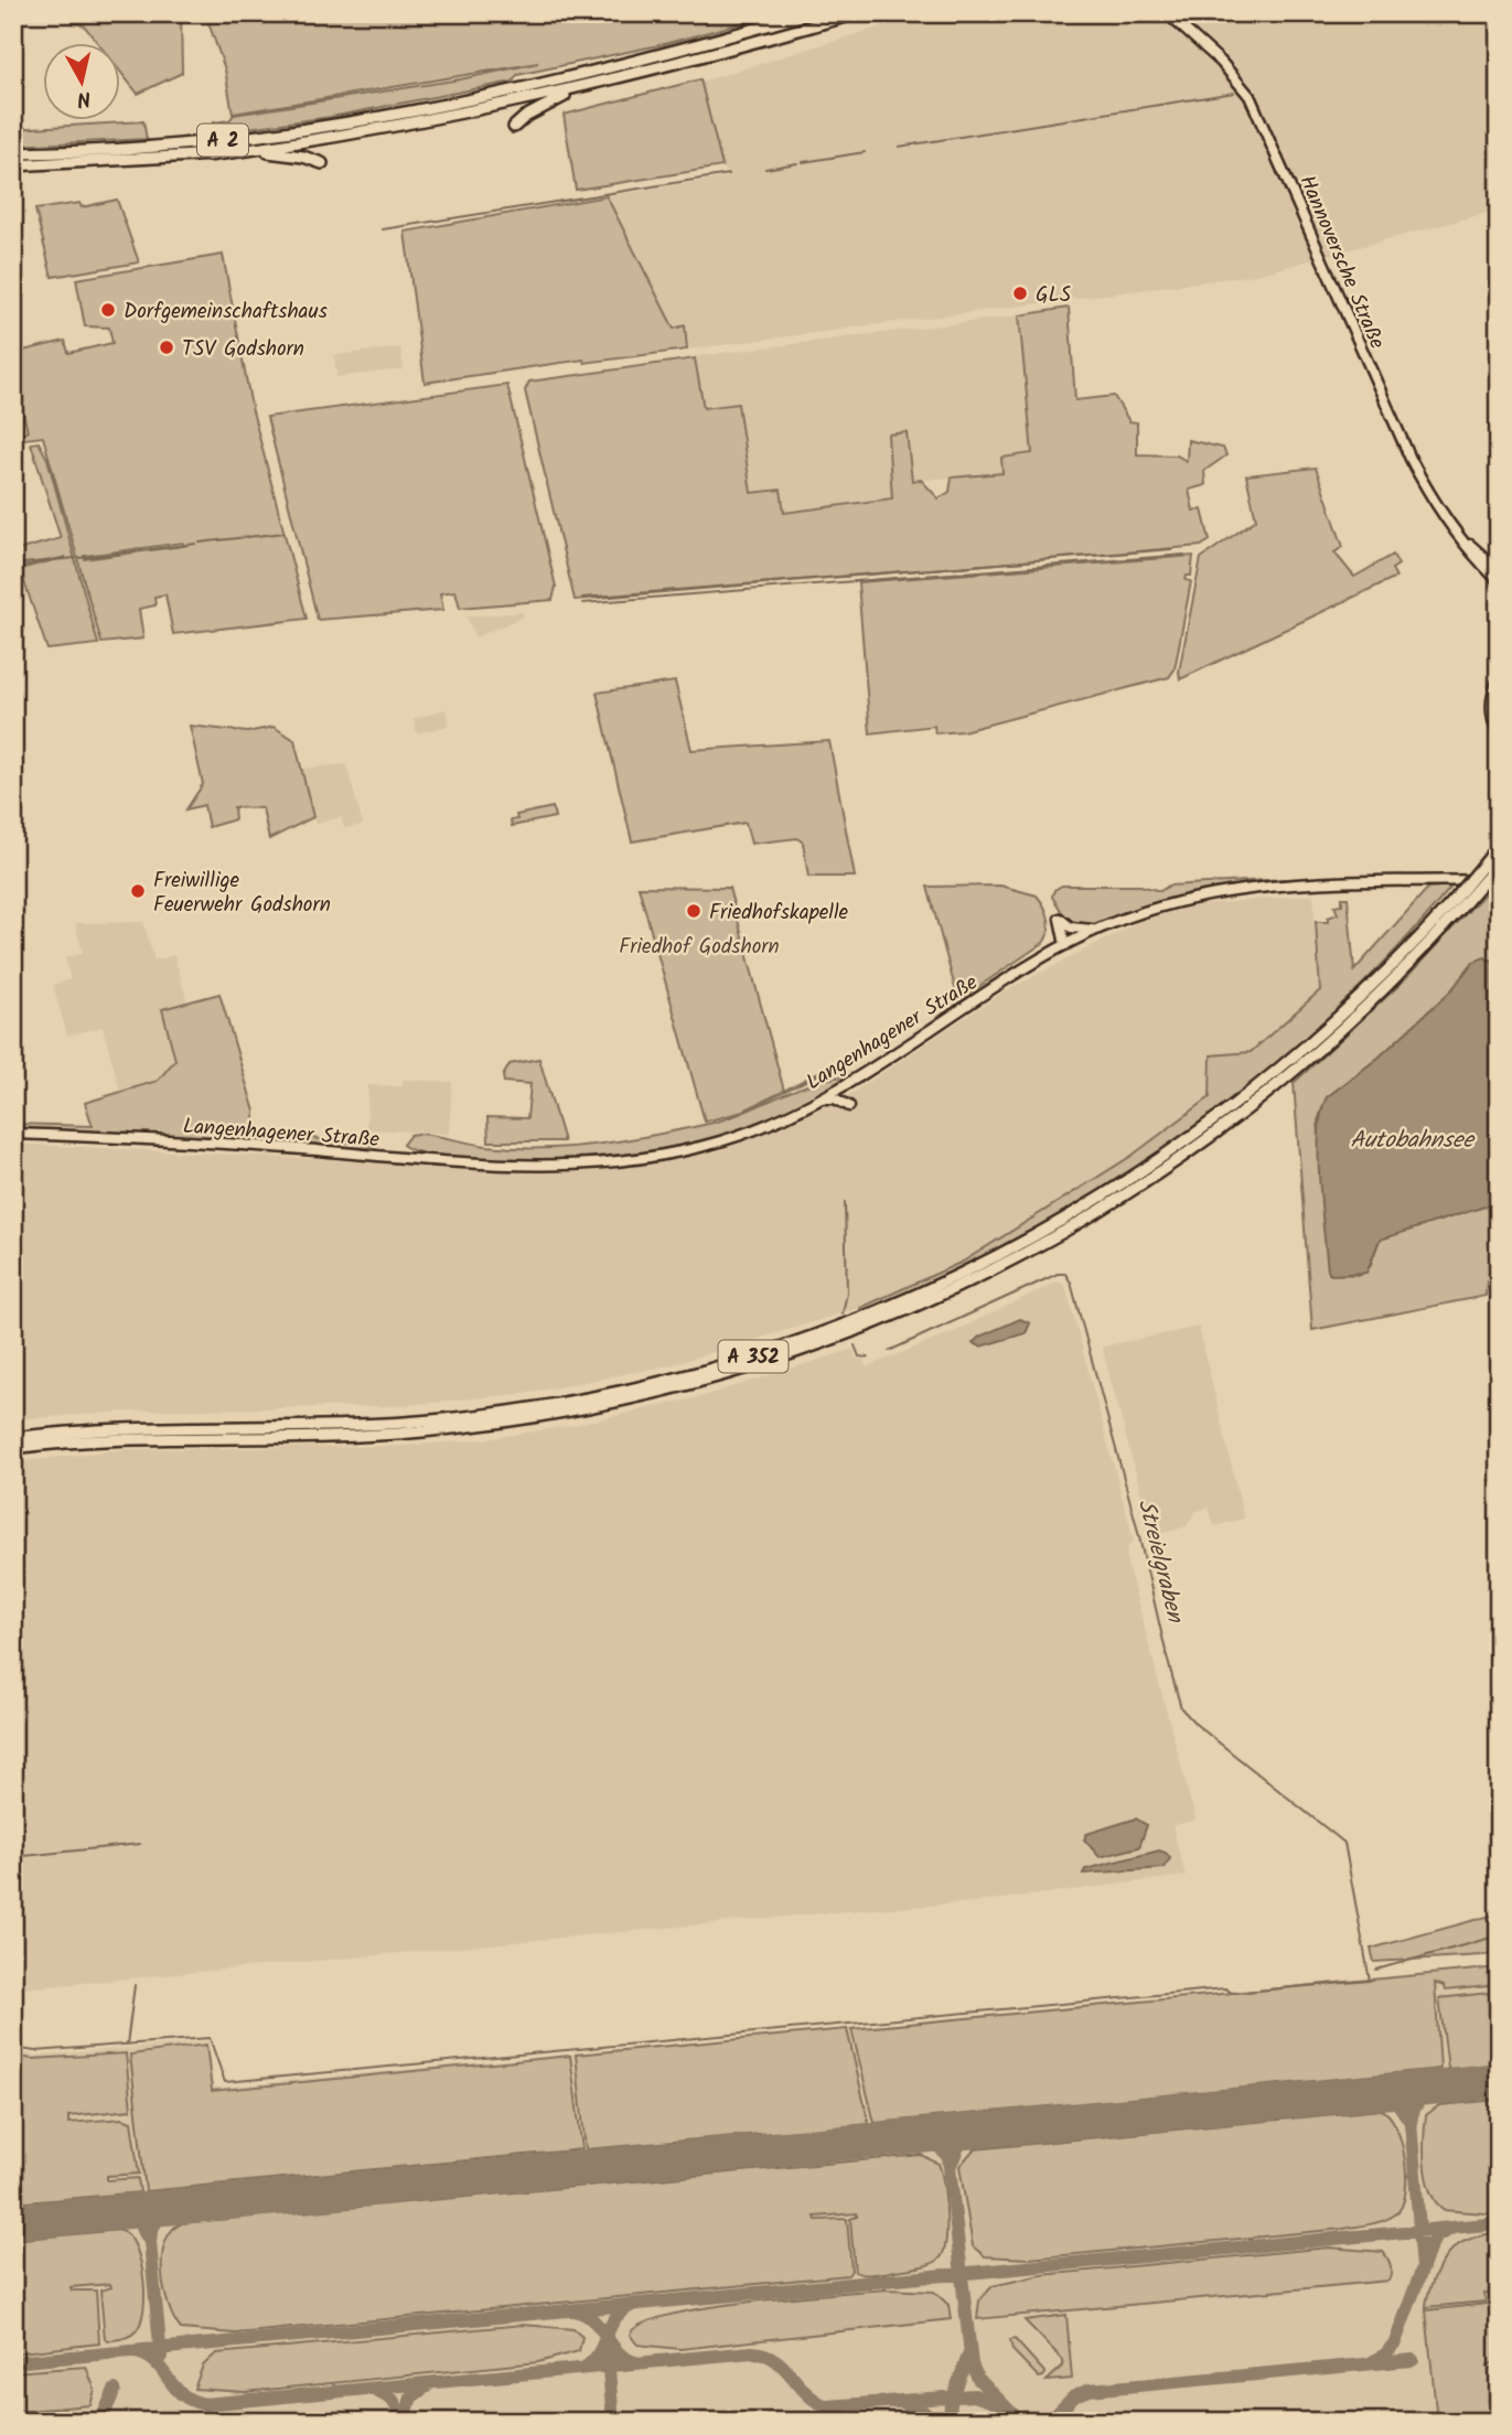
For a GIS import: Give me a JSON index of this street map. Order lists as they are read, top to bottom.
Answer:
{
  "streets": {
    "highway": ["A 2", "A 352"],
    "main road": ["Hannoversche Straße", "Langenhagener Straße"]
  },
  "water": ["Autobahnsee", "Streielgraben"],
  "parks": ["Friedhof Godshorn"],
  "places": [
    "GLS",
    "Dorfgemeinschaftshaus",
    "TSV Godshorn",
    "Freiwillige Feuerwehr Godshorn",
    "Friedhofskapelle"
  ],
  "north": "bottom"
}
